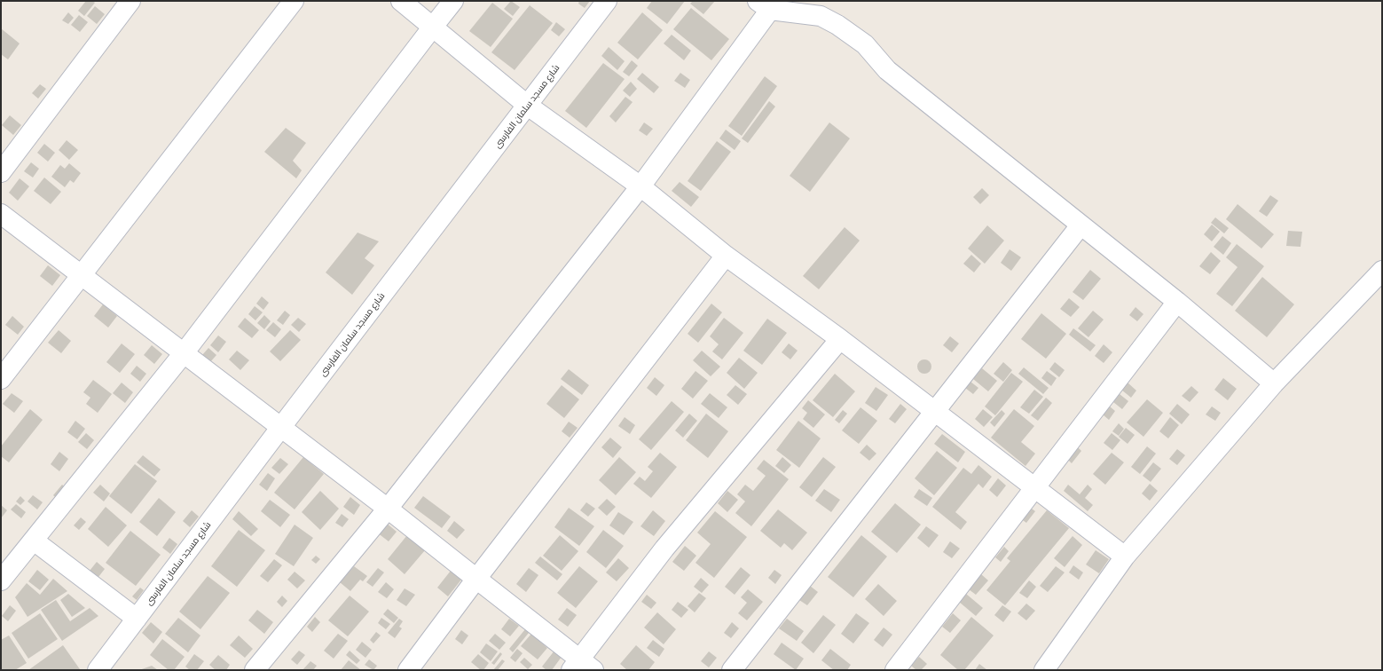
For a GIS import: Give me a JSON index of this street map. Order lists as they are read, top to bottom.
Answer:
{
  "streets": {
    "street": ["شارع مسجد سلمان الفارسى"]
  }
}
